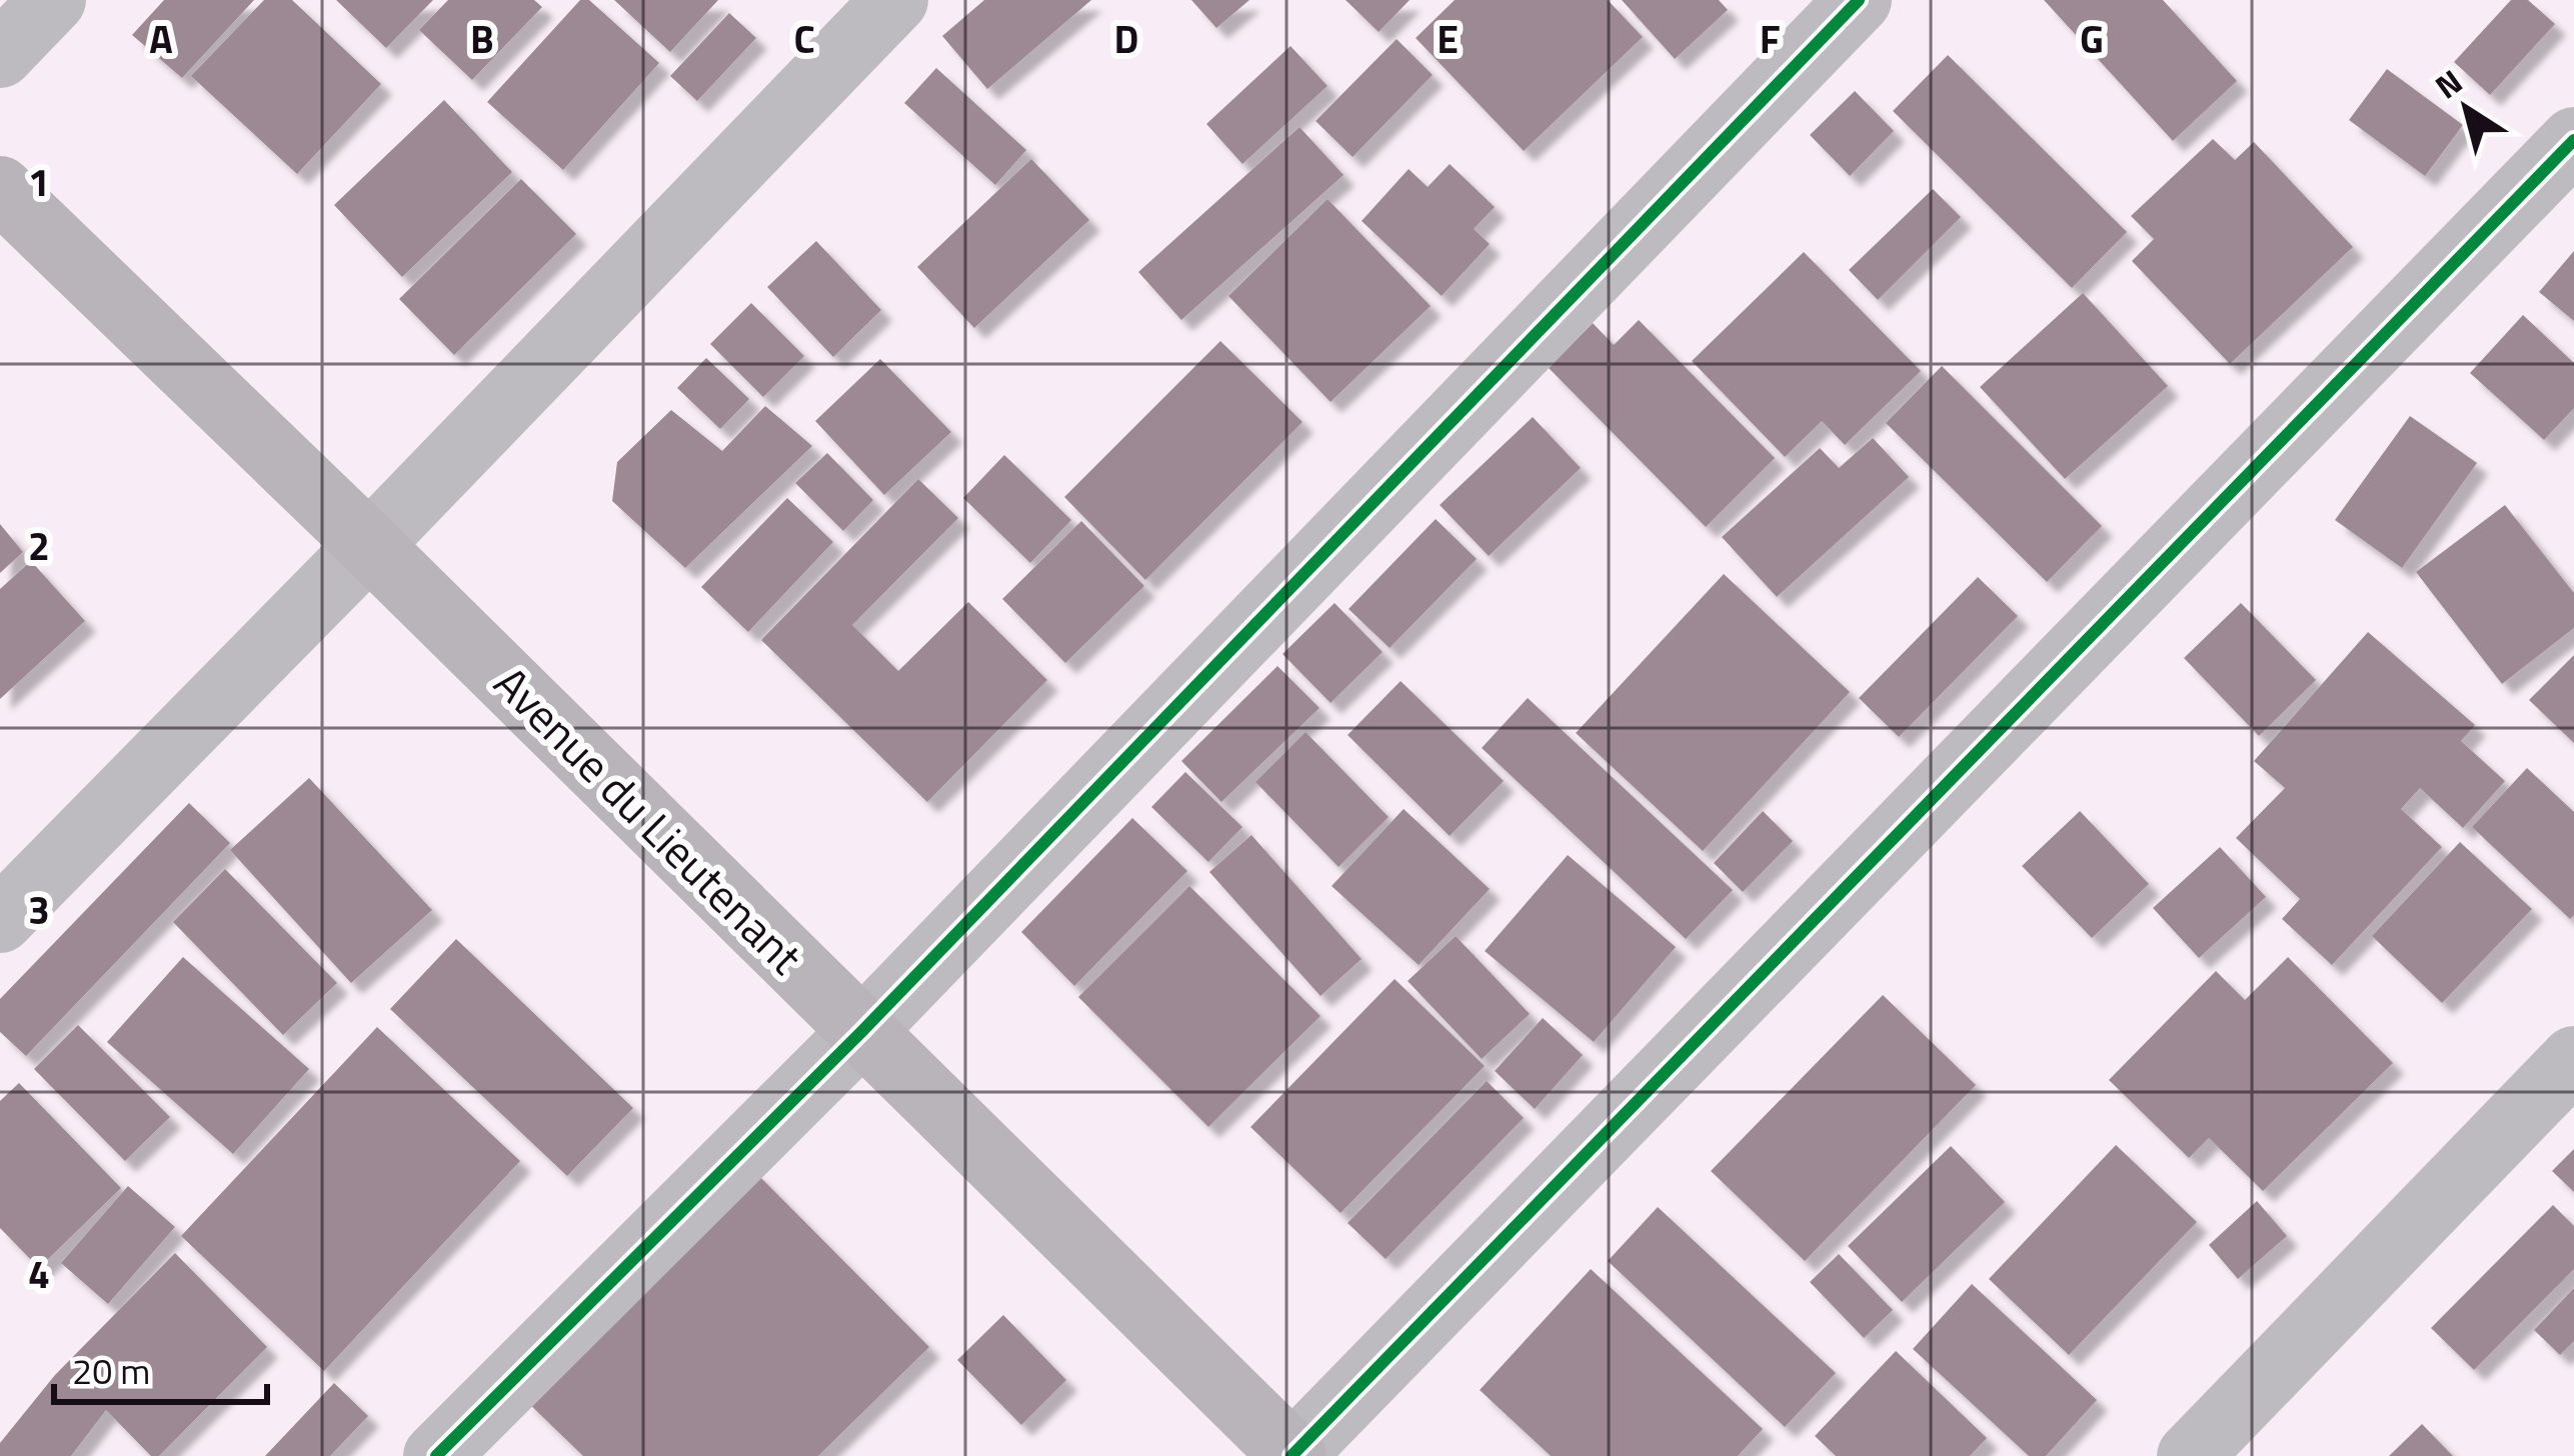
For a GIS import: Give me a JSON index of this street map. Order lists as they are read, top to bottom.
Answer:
{
  "streets": {
    "main road": ["Avenue du Lieutenant"]
  },
  "scale_bar": "20 m",
  "north": "top left",
  "grid": {
    "columns": [
      "A",
      "B",
      "C",
      "D",
      "E",
      "F",
      "G"
    ],
    "rows": [
      "1",
      "2",
      "3",
      "4"
    ]
  }
}
